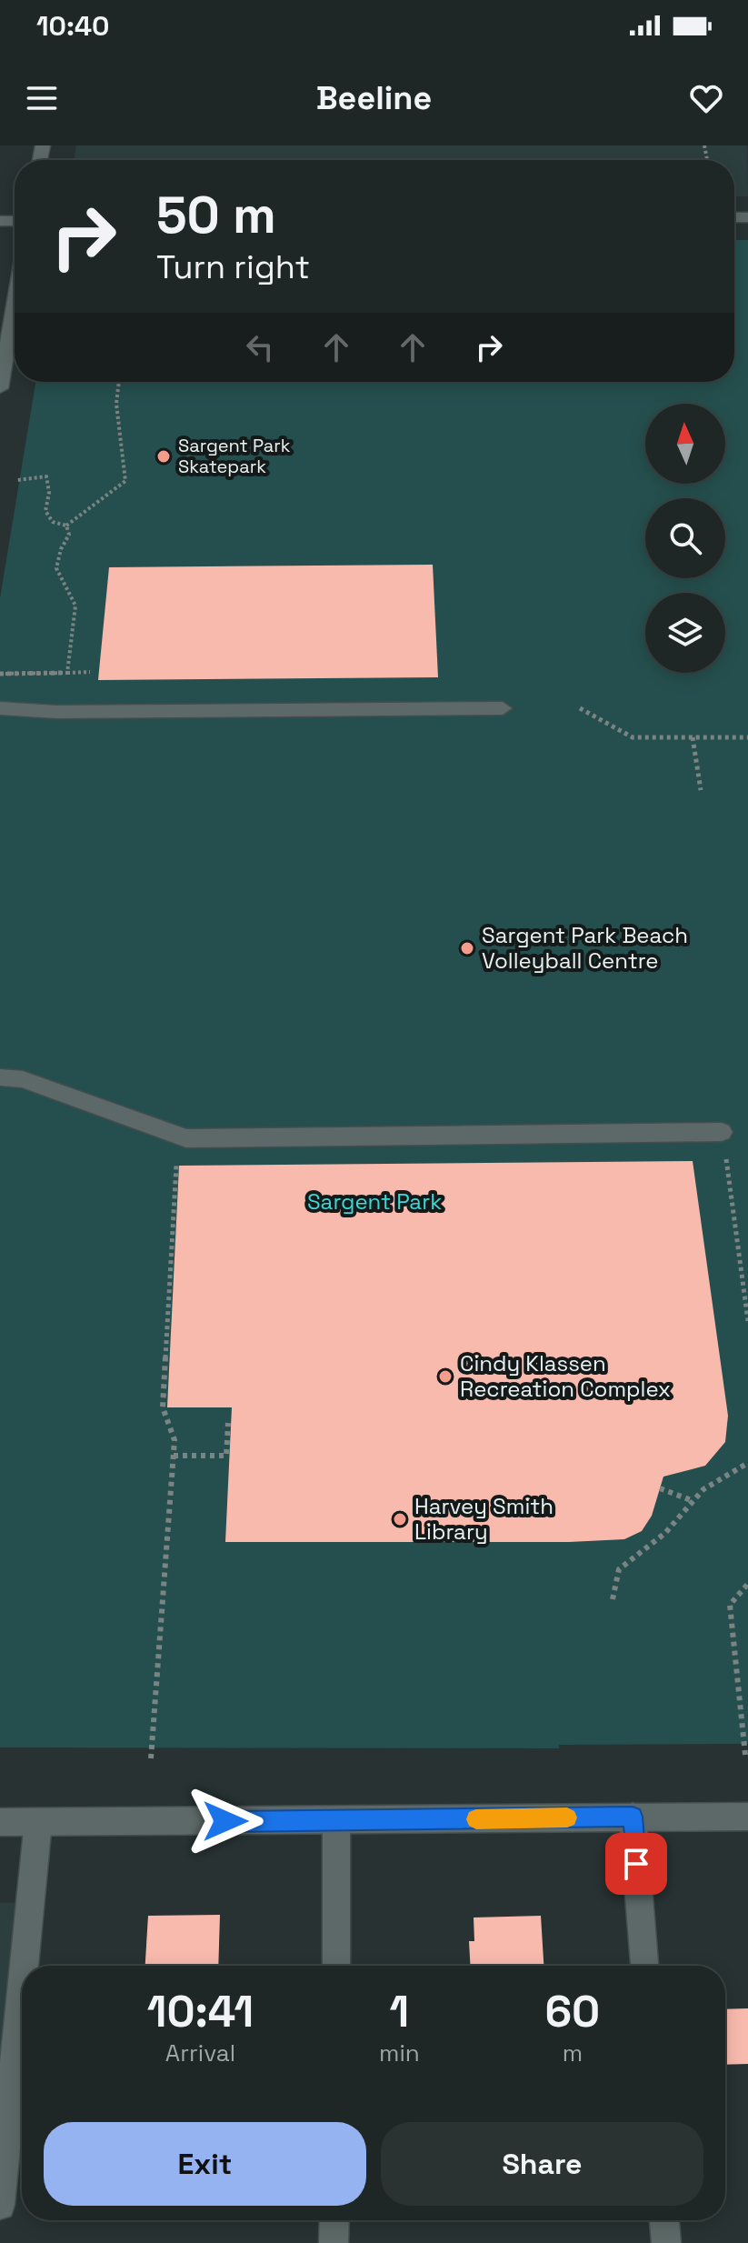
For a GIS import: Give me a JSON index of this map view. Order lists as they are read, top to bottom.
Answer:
{
  "parks": ["Sargent Park"],
  "places": [
    "Sargent Park Skatepark",
    "Sargent Park Beach Volleyball Centre",
    "Cindy Klassen Recreation Complex",
    "Harvey Smith Library"
  ],
  "north": "top",
  "page": {
    "status": "10:40",
    "header": "Beeline",
    "turn": ["50 m", "Turn right"],
    "eta": [
      "10:41",
      "Arrival",
      "1",
      "min",
      "60",
      "m"
    ],
    "buttons": ["Exit", "Share"]
  }
}
